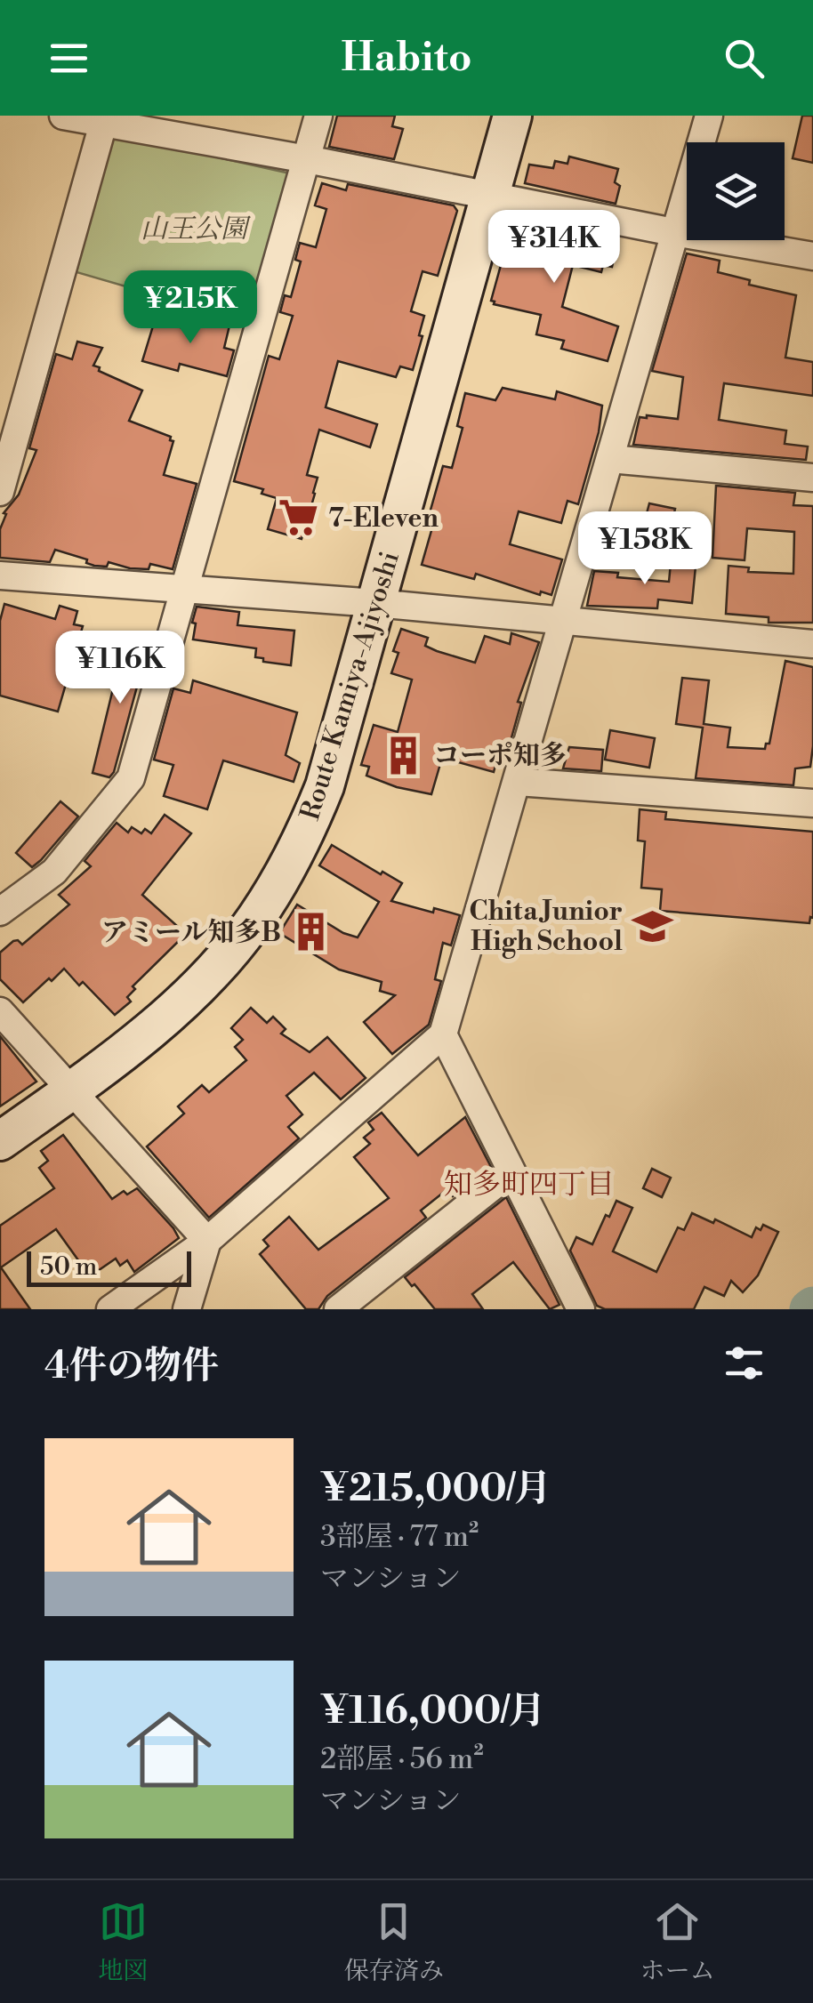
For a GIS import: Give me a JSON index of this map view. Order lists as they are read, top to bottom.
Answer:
{
  "streets": {
    "main road": ["Route Kamiya-Ajiyoshi"]
  },
  "districts": ["知多町四丁目"],
  "parks": ["山王公園"],
  "places": {
    "supermarket": ["7-Eleven"],
    "building": ["コーポ知多", "アミール知多B"],
    "school or university": ["Chita Junior High School"]
  },
  "scale_bar": "50 m",
  "page": {
    "header": "Habito",
    "price": [
      "¥314K",
      "¥215K",
      "¥158K",
      "¥116K"
    ],
    "scale": "50 m",
    "heading": "4件の物件",
    "list": [
      {
        "name": "¥215,000/月",
        "note": "3部屋 · 77 m² · マンション"
      },
      {
        "name": "¥116,000/月",
        "note": "2部屋 · 56 m² · マンション"
      }
    ],
    "tabs": ["地図", "保存済み", "ホーム"]
  }
}
